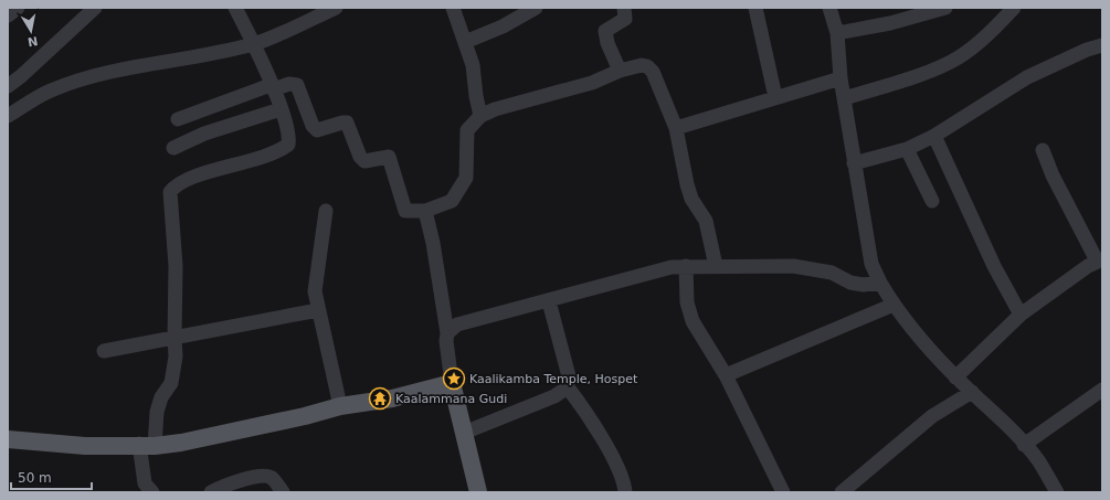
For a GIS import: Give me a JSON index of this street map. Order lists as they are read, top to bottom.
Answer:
{
  "places": {
    "place": ["Kaalikamba Temple, Hospet"],
    "temple": ["Kaalammana Gudi"]
  },
  "scale_bar": "50 m",
  "north": "bottom"
}
